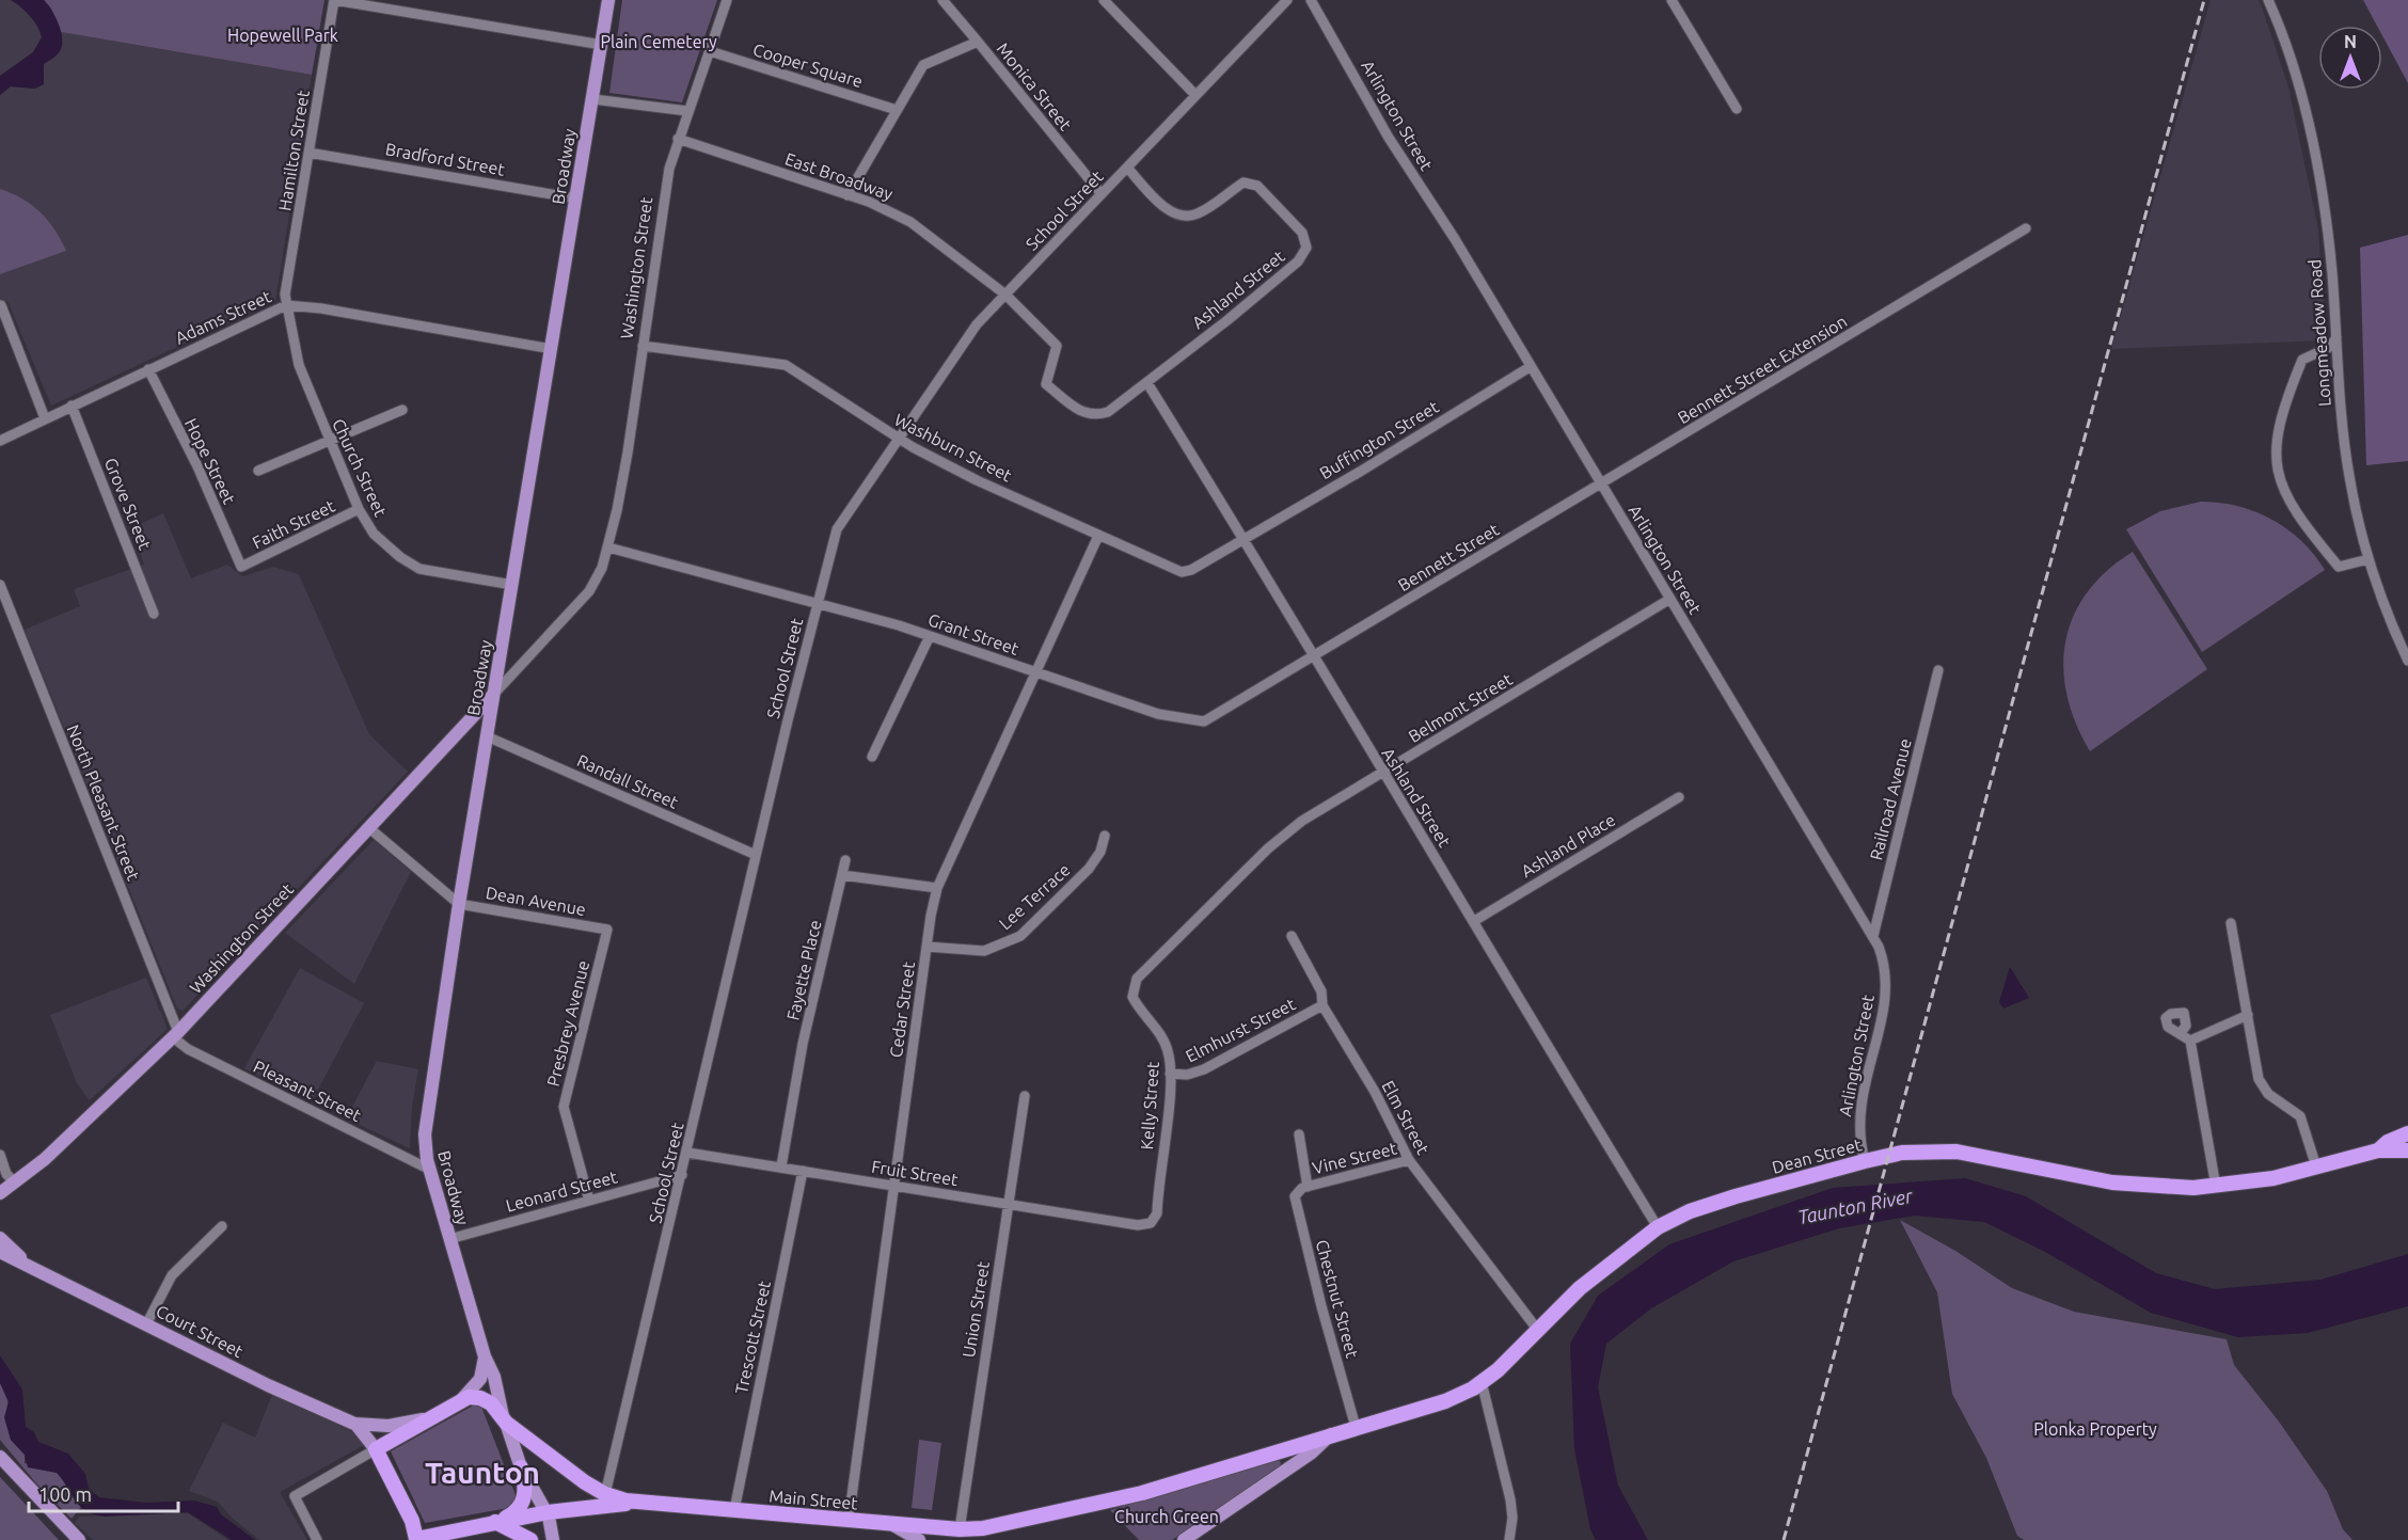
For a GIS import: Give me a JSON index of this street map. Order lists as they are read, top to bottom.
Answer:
{
  "streets": {
    "highway": ["Dean Street", "Main Street"],
    "main road": ["Broadway", "Washington Street", "Court Street"],
    "street": [
      "Cooper Square",
      "Monica Street",
      "Arlington Street",
      "Hamilton Street",
      "Bradford Street",
      "East Broadway",
      "School Street",
      "Ashland Street",
      "Adams Street",
      "Longmeadow Road",
      "Bennett Street Extension",
      "Buffington Street",
      "Washburn Street",
      "Hope Street",
      "Church Street",
      "Grove Street",
      "Faith Street",
      "Bennett Street",
      "Grant Street",
      "Belmont Street",
      "Randall Street",
      "Railroad Avenue",
      "North Pleasant Street",
      "Ashland Place",
      "Lee Terrace",
      "Dean Avenue",
      "Fayette Place",
      "Cedar Street",
      "Presbrey Avenue",
      "Elmhurst Street",
      "Pleasant Street",
      "Kelly Street",
      "Elm Street",
      "Vine Street",
      "Fruit Street",
      "Leonard Street",
      "Chestnut Street",
      "Union Street",
      "Trescott Street"
    ]
  },
  "crossings": [
    ["Cooper Square", "Monica Street"],
    ["Cooper Square", "Washington Street"],
    ["Monica Street", "East Broadway"],
    ["Monica Street", "School Street"],
    ["Arlington Street", "Bennett Street Extension"],
    ["Arlington Street", "Buffington Street"],
    ["Arlington Street", "Bennett Street"],
    ["Arlington Street", "Belmont Street"],
    ["Arlington Street", "Railroad Avenue"],
    ["Arlington Street", "Dean Street"],
    ["Hamilton Street", "Bradford Street"],
    ["Hamilton Street", "Adams Street"],
    ["Hamilton Street", "Church Street"],
    ["Bradford Street", "Broadway"],
    ["Broadway", "Washington Street"],
    ["Broadway", "Adams Street"],
    ["Broadway", "Church Street"],
    ["Broadway", "Randall Street"],
    ["Broadway", "Dean Avenue"],
    ["Broadway", "Pleasant Street"],
    ["Broadway", "Leonard Street"],
    ["Broadway", "Main Street"],
    ["East Broadway", "School Street"],
    ["East Broadway", "Washington Street"],
    ["East Broadway", "Ashland Street"],
    ["School Street", "Ashland Street"],
    ["School Street", "Washburn Street"],
    ["School Street", "Grant Street"],
    ["School Street", "Randall Street"],
    ["School Street", "Fruit Street"],
    ["School Street", "Leonard Street"],
    ["School Street", "Main Street"],
    ["Washington Street", "Washburn Street"],
    ["Washington Street", "Grant Street"],
    ["Washington Street", "North Pleasant Street"],
    ["Washington Street", "Pleasant Street"],
    ["Ashland Street", "Buffington Street"],
    ["Ashland Street", "Washburn Street"],
    ["Ashland Street", "Bennett Street"],
    ["Ashland Street", "Grant Street"],
    ["Ashland Street", "Belmont Street"],
    ["Ashland Street", "Ashland Place"],
    ["Ashland Street", "Dean Street"],
    ["Adams Street", "Hope Street"],
    ["Adams Street", "Church Street"],
    ["Adams Street", "Grove Street"],
    ["Bennett Street Extension", "Bennett Street"],
    ["Buffington Street", "Washburn Street"],
    ["Washburn Street", "Cedar Street"],
    ["Hope Street", "Faith Street"],
    ["Church Street", "Faith Street"],
    ["Bennett Street", "Grant Street"],
    ["Grant Street", "Cedar Street"],
    ["Belmont Street", "Kelly Street"],
    ["North Pleasant Street", "Pleasant Street"],
    ["Lee Terrace", "Cedar Street"],
    ["Dean Avenue", "Presbrey Avenue"],
    ["Fayette Place", "Fruit Street"],
    ["Cedar Street", "Fruit Street"],
    ["Cedar Street", "Main Street"],
    ["Presbrey Avenue", "Leonard Street"],
    ["Elmhurst Street", "Kelly Street"],
    ["Elmhurst Street", "Elm Street"],
    ["Kelly Street", "Fruit Street"],
    ["Elm Street", "Dean Street"],
    ["Elm Street", "Vine Street"],
    ["Dean Street", "Chestnut Street"],
    ["Vine Street", "Chestnut Street"],
    ["Fruit Street", "Union Street"],
    ["Fruit Street", "Trescott Street"],
    ["Union Street", "Main Street"],
    ["Trescott Street", "Main Street"]
  ],
  "districts": ["Taunton"],
  "water": ["Taunton River"],
  "parks": [
    "Hopewell Park",
    "Plain Cemetery",
    "Plonka Property",
    "Church Green"
  ],
  "scale_bar": "100 m",
  "north": "top"
}
